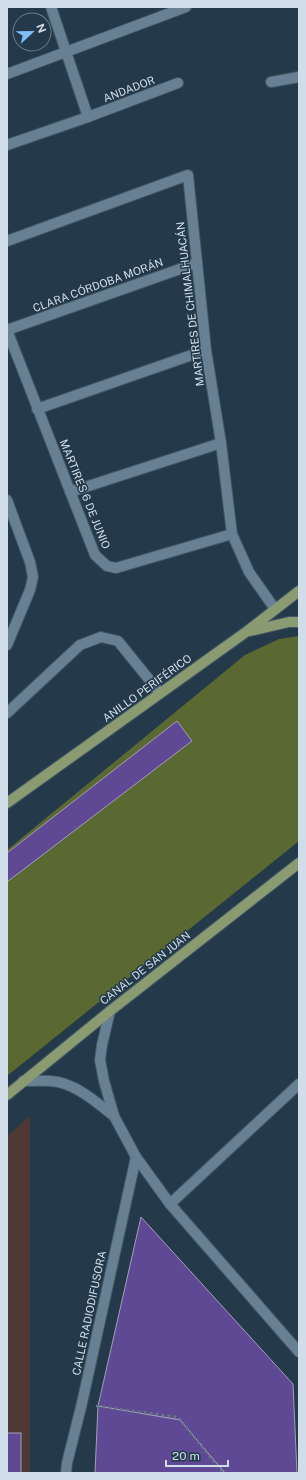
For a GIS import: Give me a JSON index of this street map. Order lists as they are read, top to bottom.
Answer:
{
  "streets": {
    "main road": ["ANILLO PERIFÉRICO", "CANAL DE SAN JUAN"],
    "street": [
      "ANDADOR",
      "CLARA CÓRDOBA MORÁN",
      "MARTIRES DE CHIMALHUACÁN",
      "MARTIRES 6 DE JUNIO",
      "CALLE RADIODIFUSORA"
    ]
  },
  "crossings": [
    ["CLARA CÓRDOBA MORÁN", "MARTIRES DE CHIMALHUACÁN"],
    ["CLARA CÓRDOBA MORÁN", "MARTIRES 6 DE JUNIO"],
    ["MARTIRES DE CHIMALHUACÁN", "MARTIRES 6 DE JUNIO"],
    ["MARTIRES DE CHIMALHUACÁN", "ANILLO PERIFÉRICO"]
  ],
  "scale_bar": "20 m",
  "north": "right"
}
